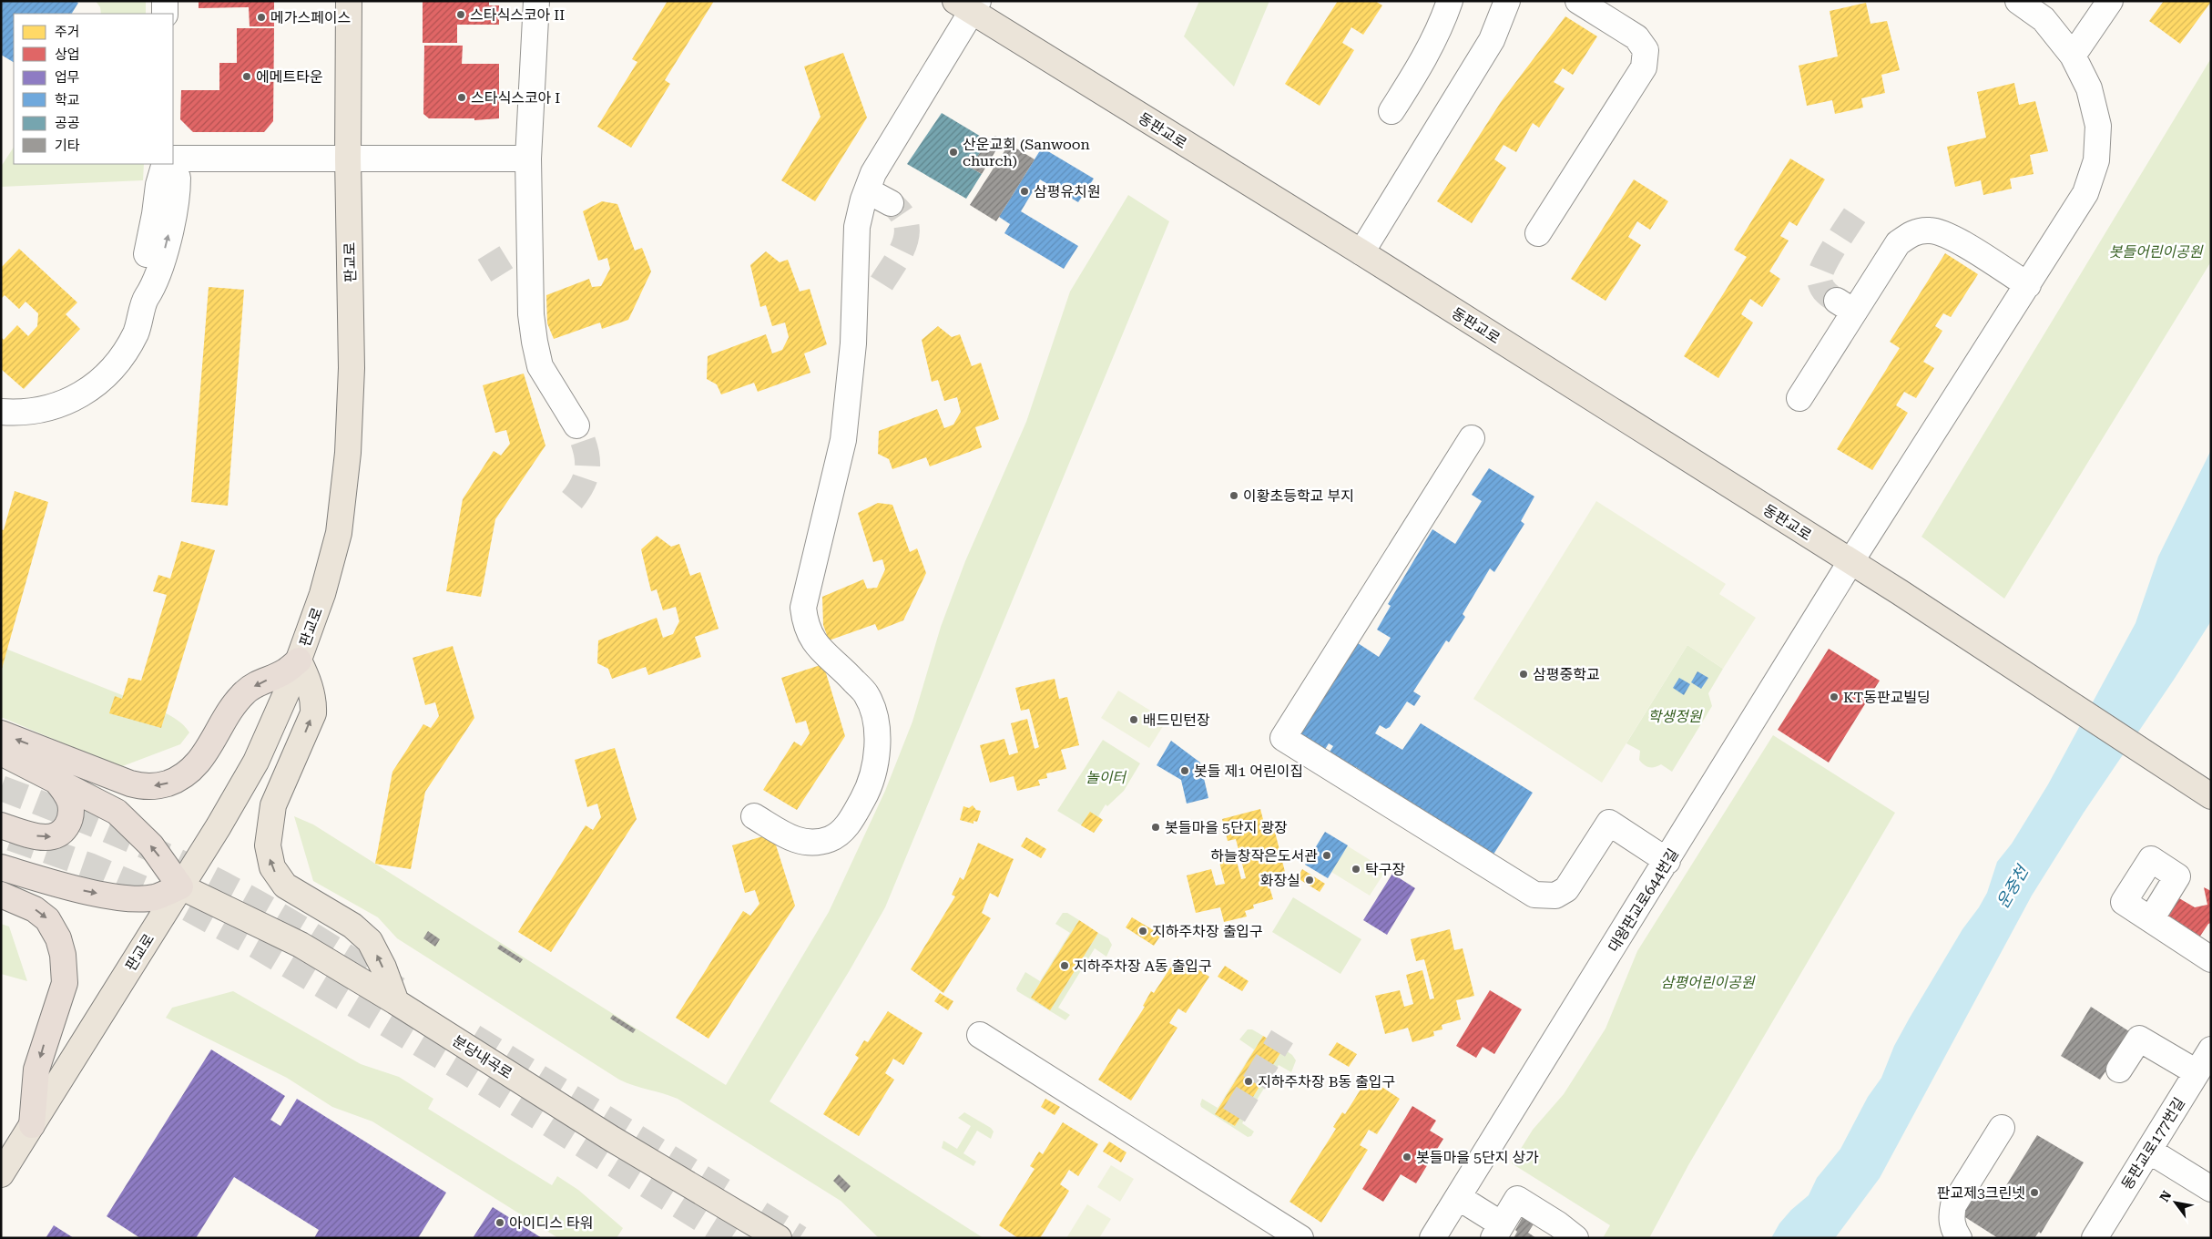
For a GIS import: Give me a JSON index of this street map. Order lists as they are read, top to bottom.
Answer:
{
  "streets": {
    "main road": ["동판교로", "판교로", "분당내곡로"],
    "street": ["대왕판교로644번길", "동판교로177번길"]
  },
  "crossings": [
    ["동판교로", "대왕판교로644번길"],
    ["판교로", "분당내곡로"]
  ],
  "water": ["운중천"],
  "parks": [
    "봇들어린이공원",
    "학생정원",
    "놀이터",
    "삼평어린이공원"
  ],
  "places": [
    "스타식스코아 II",
    "메가스페이스",
    "에메트타운",
    "스타식스코아 I",
    "산운교회 (Sanwoon church)",
    "삼평유치원",
    "이황초등학교 부지",
    "삼평중학교",
    "KT동판교빌딩",
    "배드민턴장",
    "봇들 제1 어린이집",
    "봇들마을 5단지 광장",
    "하늘창작은도서관",
    "탁구장",
    "화장실",
    "지하주차장 출입구",
    "지하주차장 A동 출입구",
    "지하주차장 B동 출입구",
    "봇들마을 5단지 상가",
    "판교제3크린넷",
    "아이디스 타워"
  ],
  "legend": [
    "주거",
    "상업",
    "업무",
    "학교",
    "공공",
    "기타"
  ],
  "north": "top left"
}
